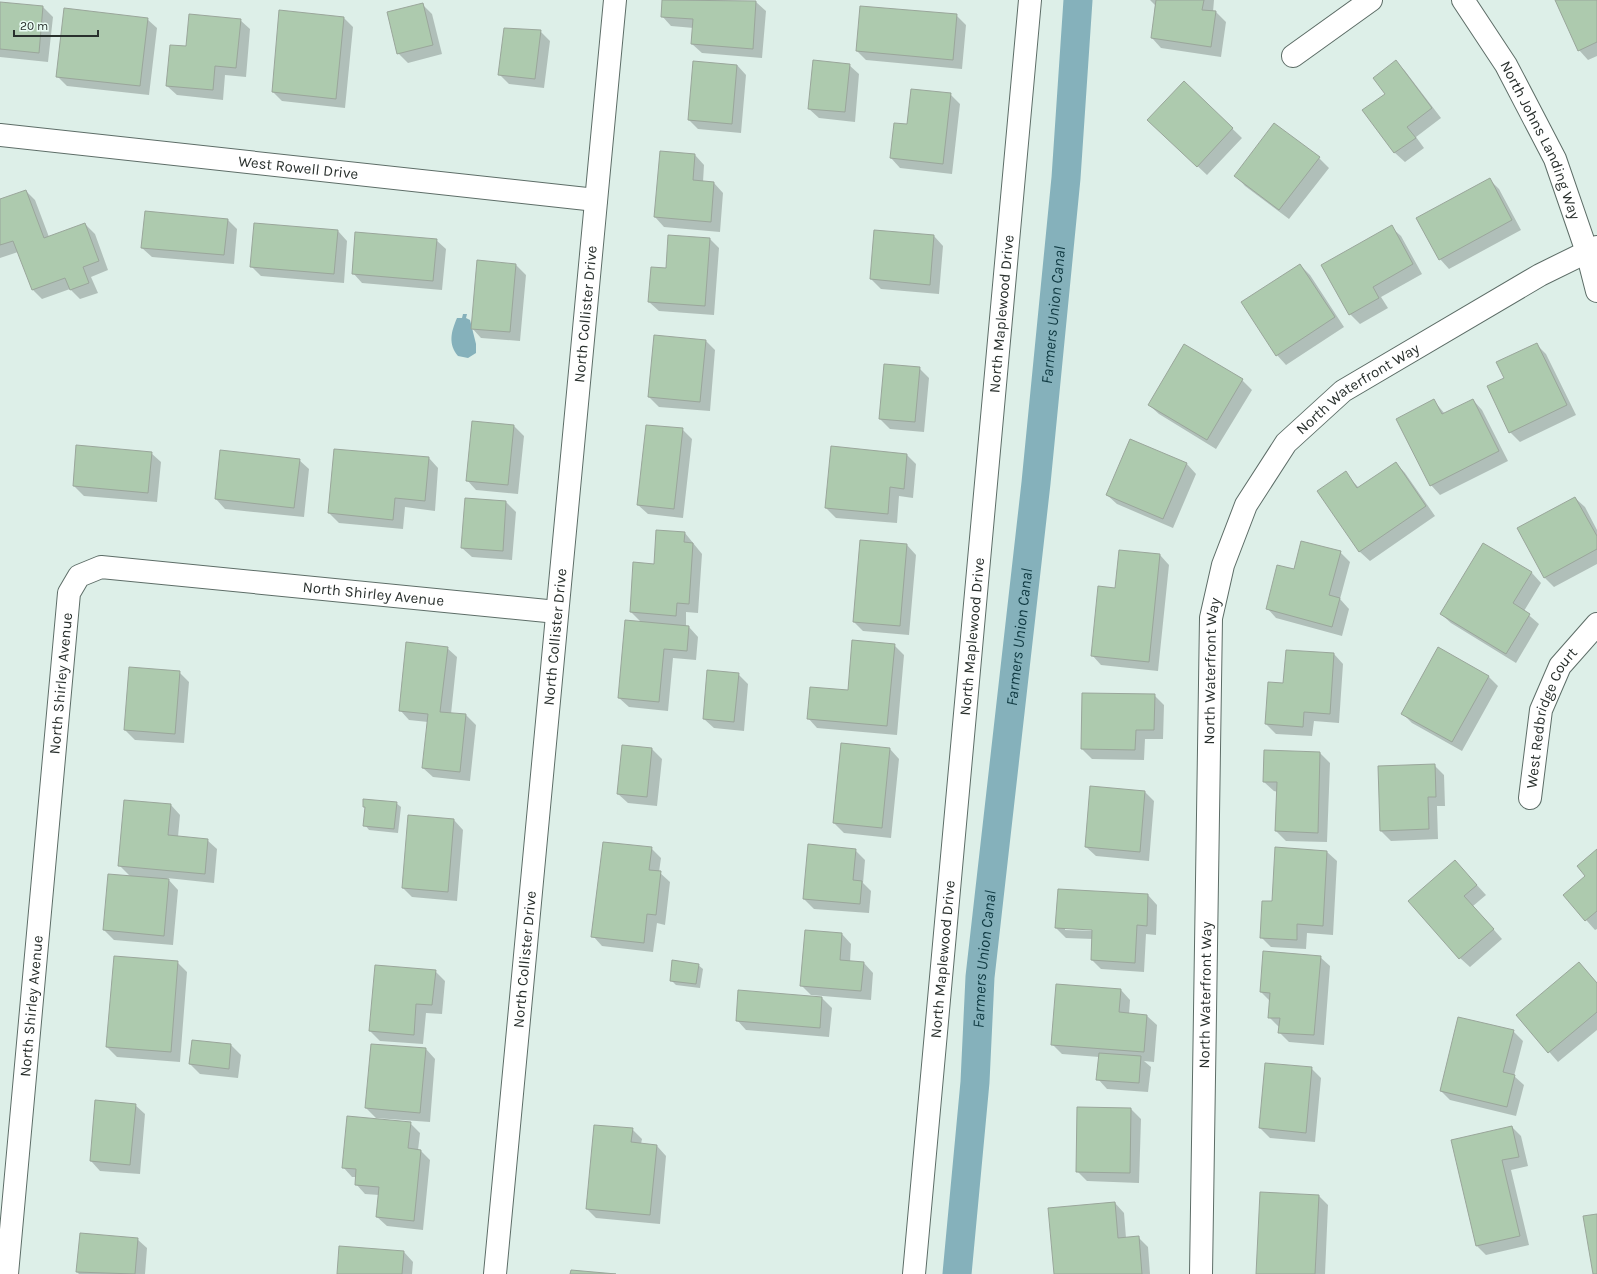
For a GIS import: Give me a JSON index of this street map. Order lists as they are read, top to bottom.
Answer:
{
  "streets": {
    "street": [
      "North Johns Landing Way",
      "West Rowell Drive",
      "North Collister Drive",
      "North Maplewood Drive",
      "North Waterfront Way",
      "North Shirley Avenue",
      "West Redbridge Court"
    ]
  },
  "crossings": [
    ["North Johns Landing Way", "North Waterfront Way"],
    ["West Rowell Drive", "North Collister Drive"],
    ["North Collister Drive", "North Shirley Avenue"]
  ],
  "water": ["Farmers Union Canal"],
  "scale_bar": "20 m"
}
